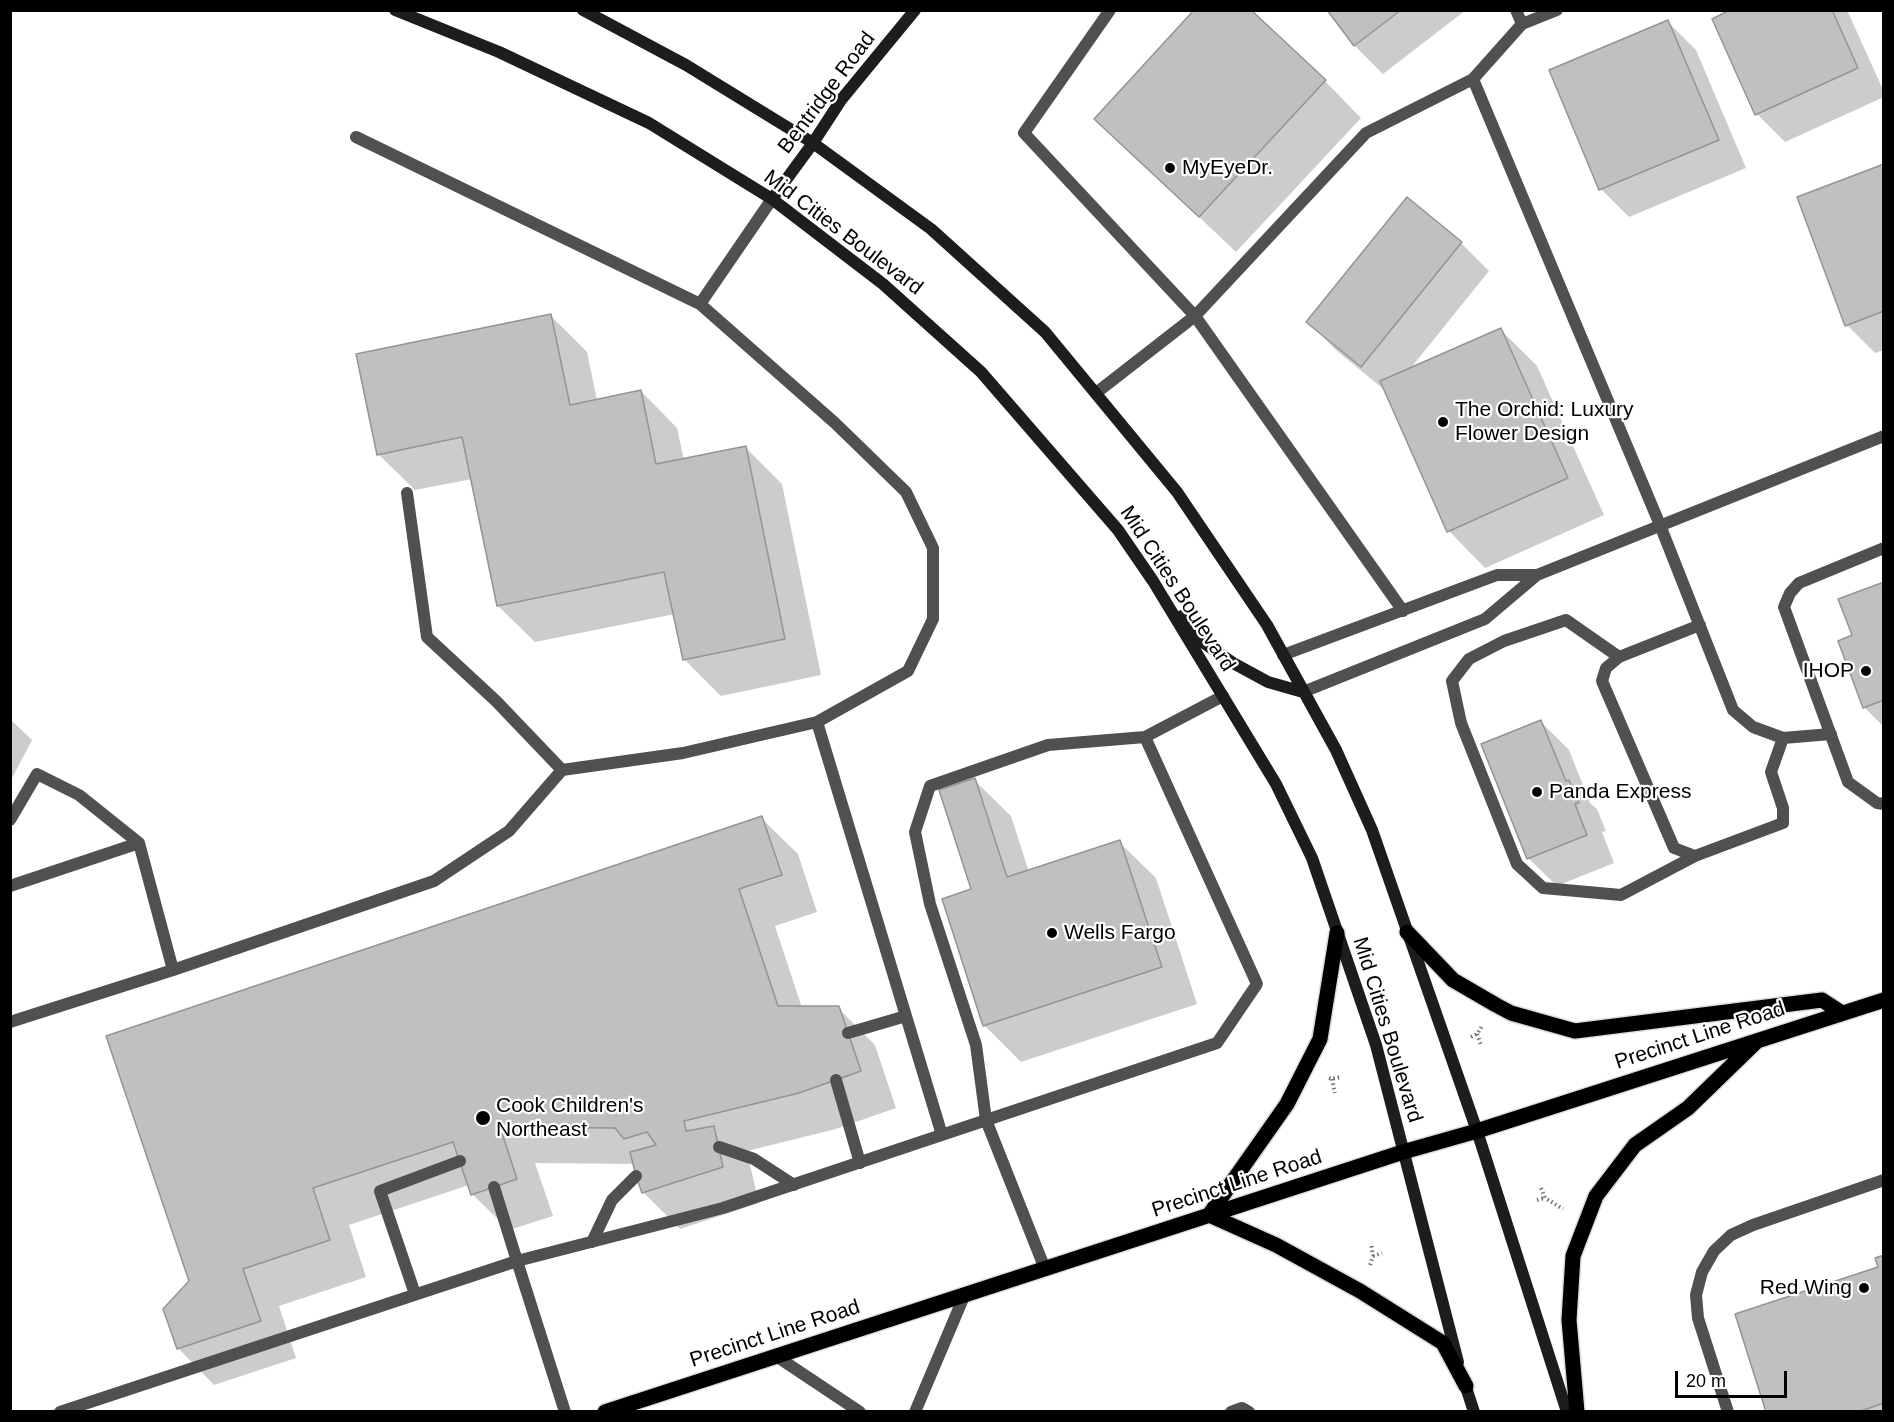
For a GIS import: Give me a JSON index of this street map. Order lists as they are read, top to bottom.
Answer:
{
  "streets": {
    "main road": ["Bentridge Road", "Mid Cities Boulevard", "Precinct Line Road"]
  },
  "crossings": [
    ["Bentridge Road", "Mid Cities Boulevard"],
    ["Mid Cities Boulevard", "Precinct Line Road"]
  ],
  "places": [
    "MyEyeDr.",
    "The Orchid: Luxury Flower Design",
    "IHOP",
    "Panda Express",
    "Wells Fargo",
    "Cook Children's Northeast",
    "Red Wing"
  ],
  "scale_bar": "20 m"
}
